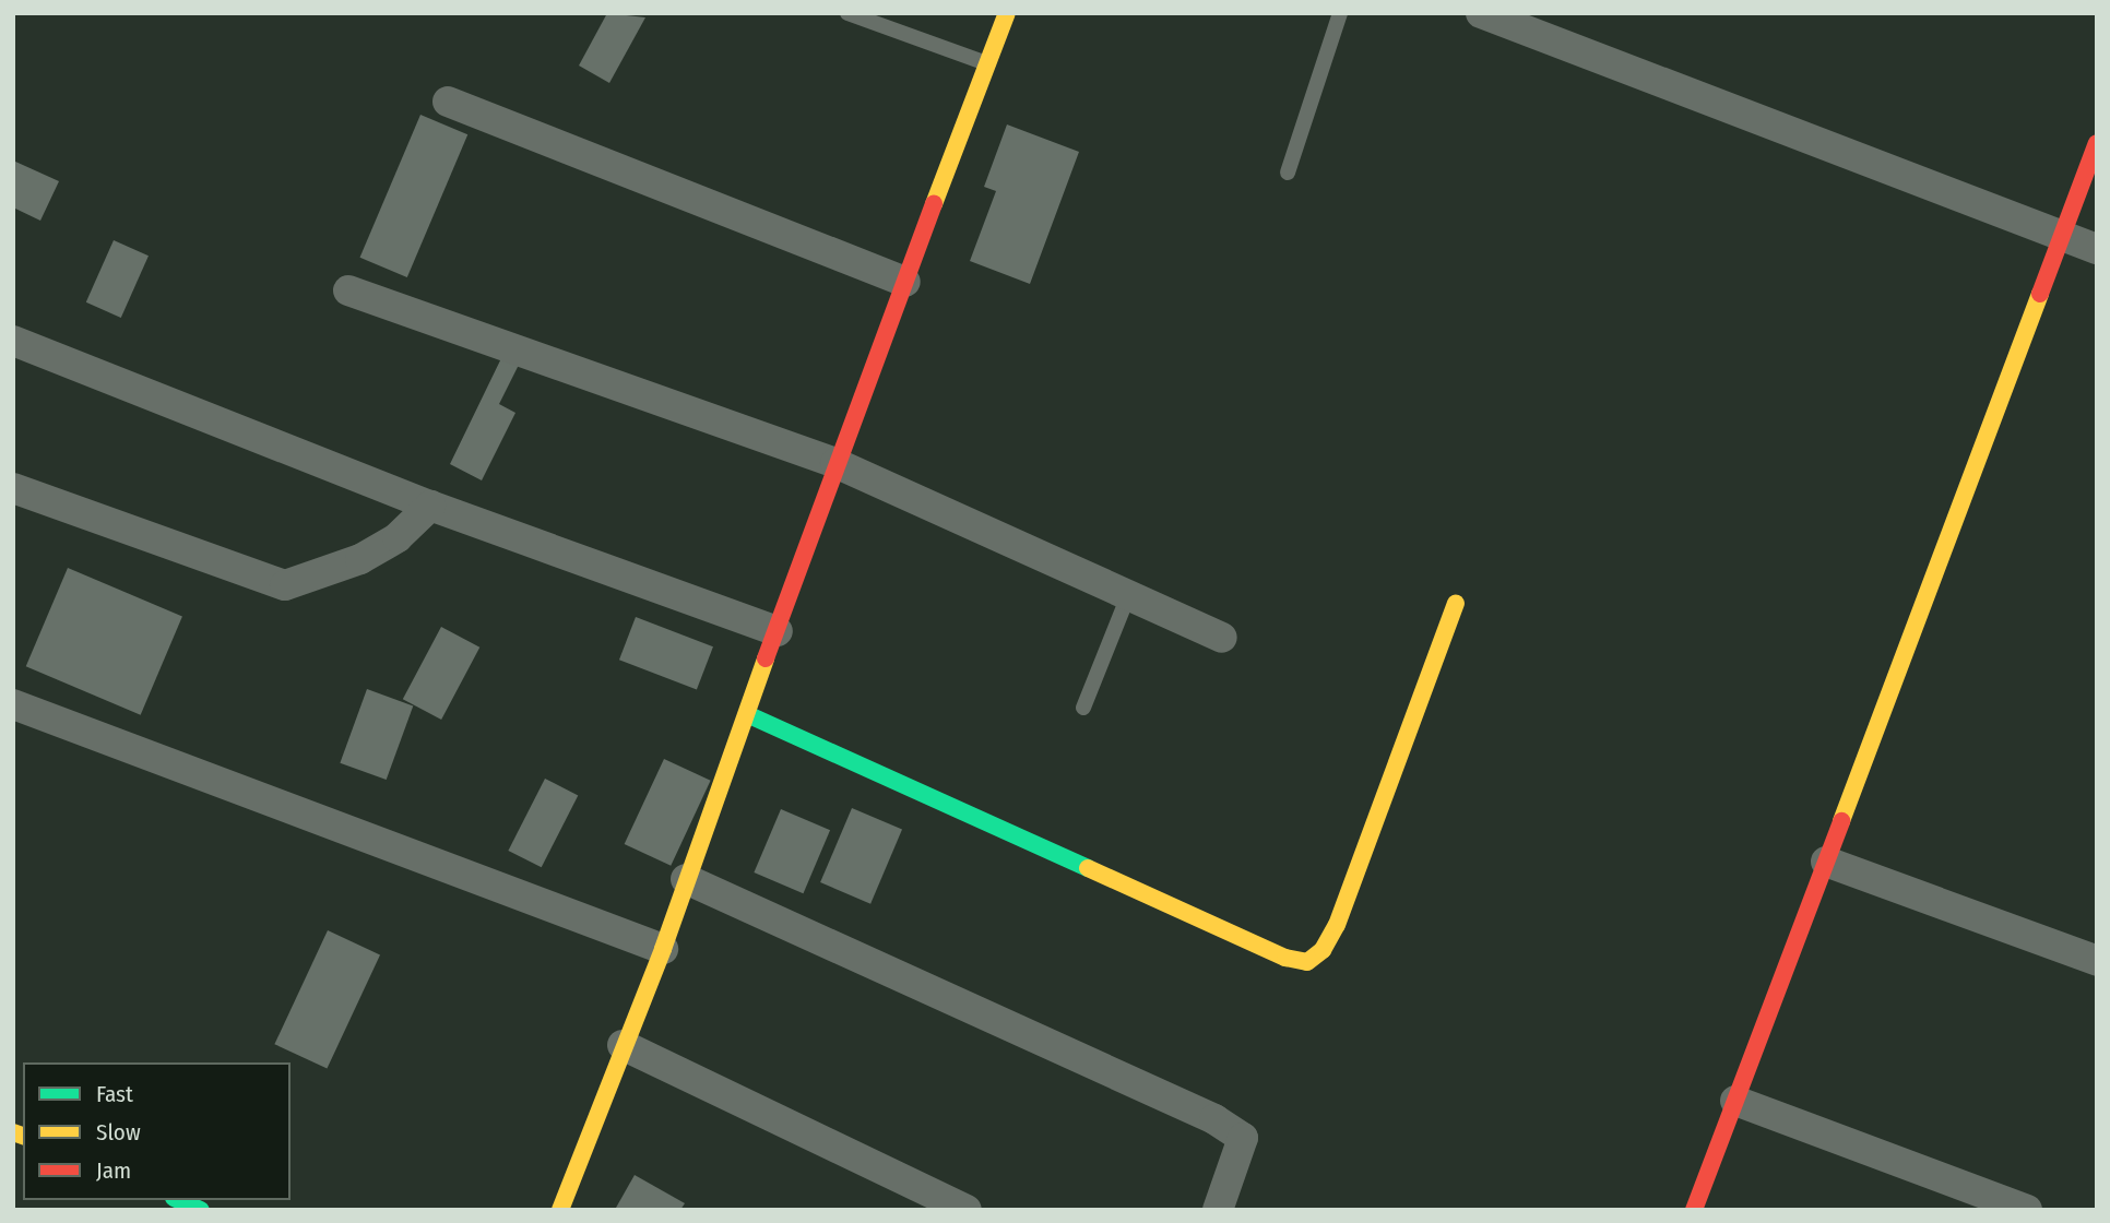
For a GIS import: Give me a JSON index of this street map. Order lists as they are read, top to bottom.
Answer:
{
  "legend": ["Fast", "Slow", "Jam"]
}
